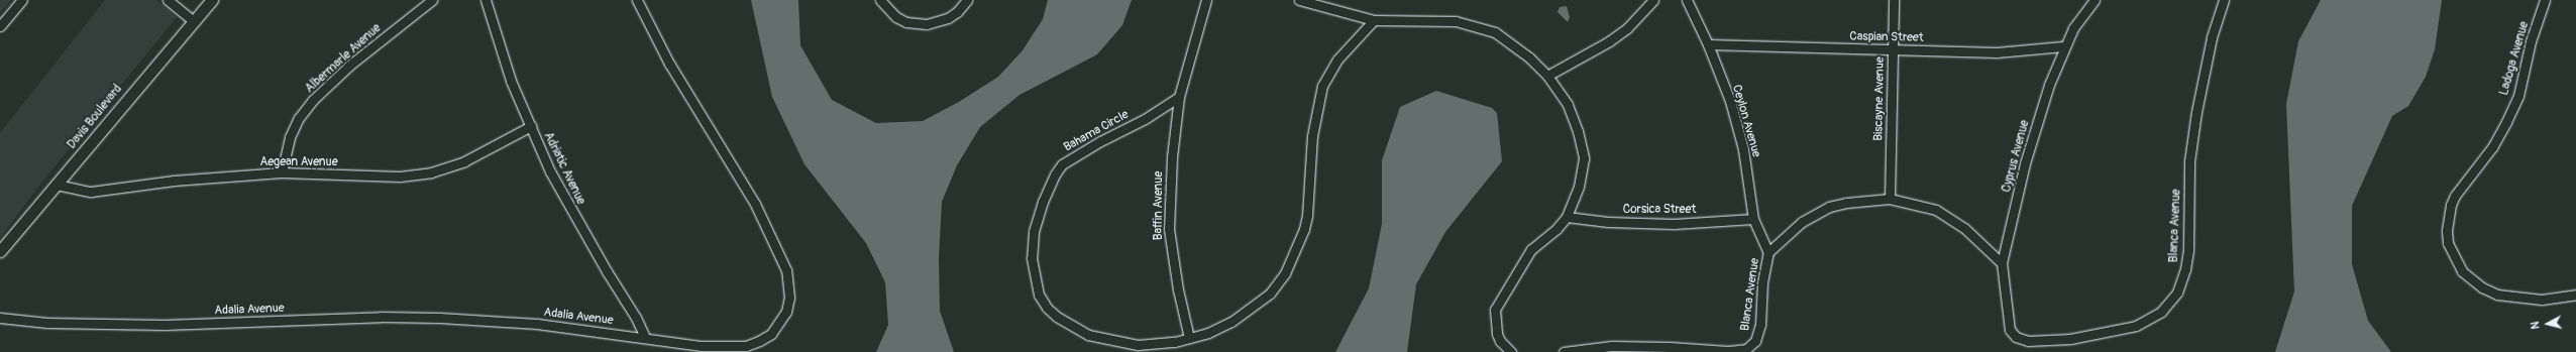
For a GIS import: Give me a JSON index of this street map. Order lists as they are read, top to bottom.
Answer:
{
  "streets": {
    "street": [
      "Caspian Street",
      "Albermarle Avenue",
      "Ladoga Avenue",
      "Biscayne Avenue",
      "Davis Boulevard",
      "Ceylon Avenue",
      "Bahama Circle",
      "Cyprus Avenue",
      "Aegean Avenue",
      "Adriatic Avenue",
      "Baffin Avenue",
      "Corsica Street",
      "Blanca Avenue",
      "Adalia Avenue"
    ]
  },
  "crossings": [
    ["Caspian Street", "Biscayne Avenue"],
    ["Caspian Street", "Ceylon Avenue"],
    ["Caspian Street", "Cyprus Avenue"],
    ["Albermarle Avenue", "Aegean Avenue"],
    ["Biscayne Avenue", "Blanca Avenue"],
    ["Davis Boulevard", "Aegean Avenue"],
    ["Ceylon Avenue", "Corsica Street"],
    ["Ceylon Avenue", "Blanca Avenue"],
    ["Bahama Circle", "Baffin Avenue"],
    ["Cyprus Avenue", "Blanca Avenue"],
    ["Aegean Avenue", "Adriatic Avenue"],
    ["Adriatic Avenue", "Adalia Avenue"]
  ],
  "north": "left"
}
